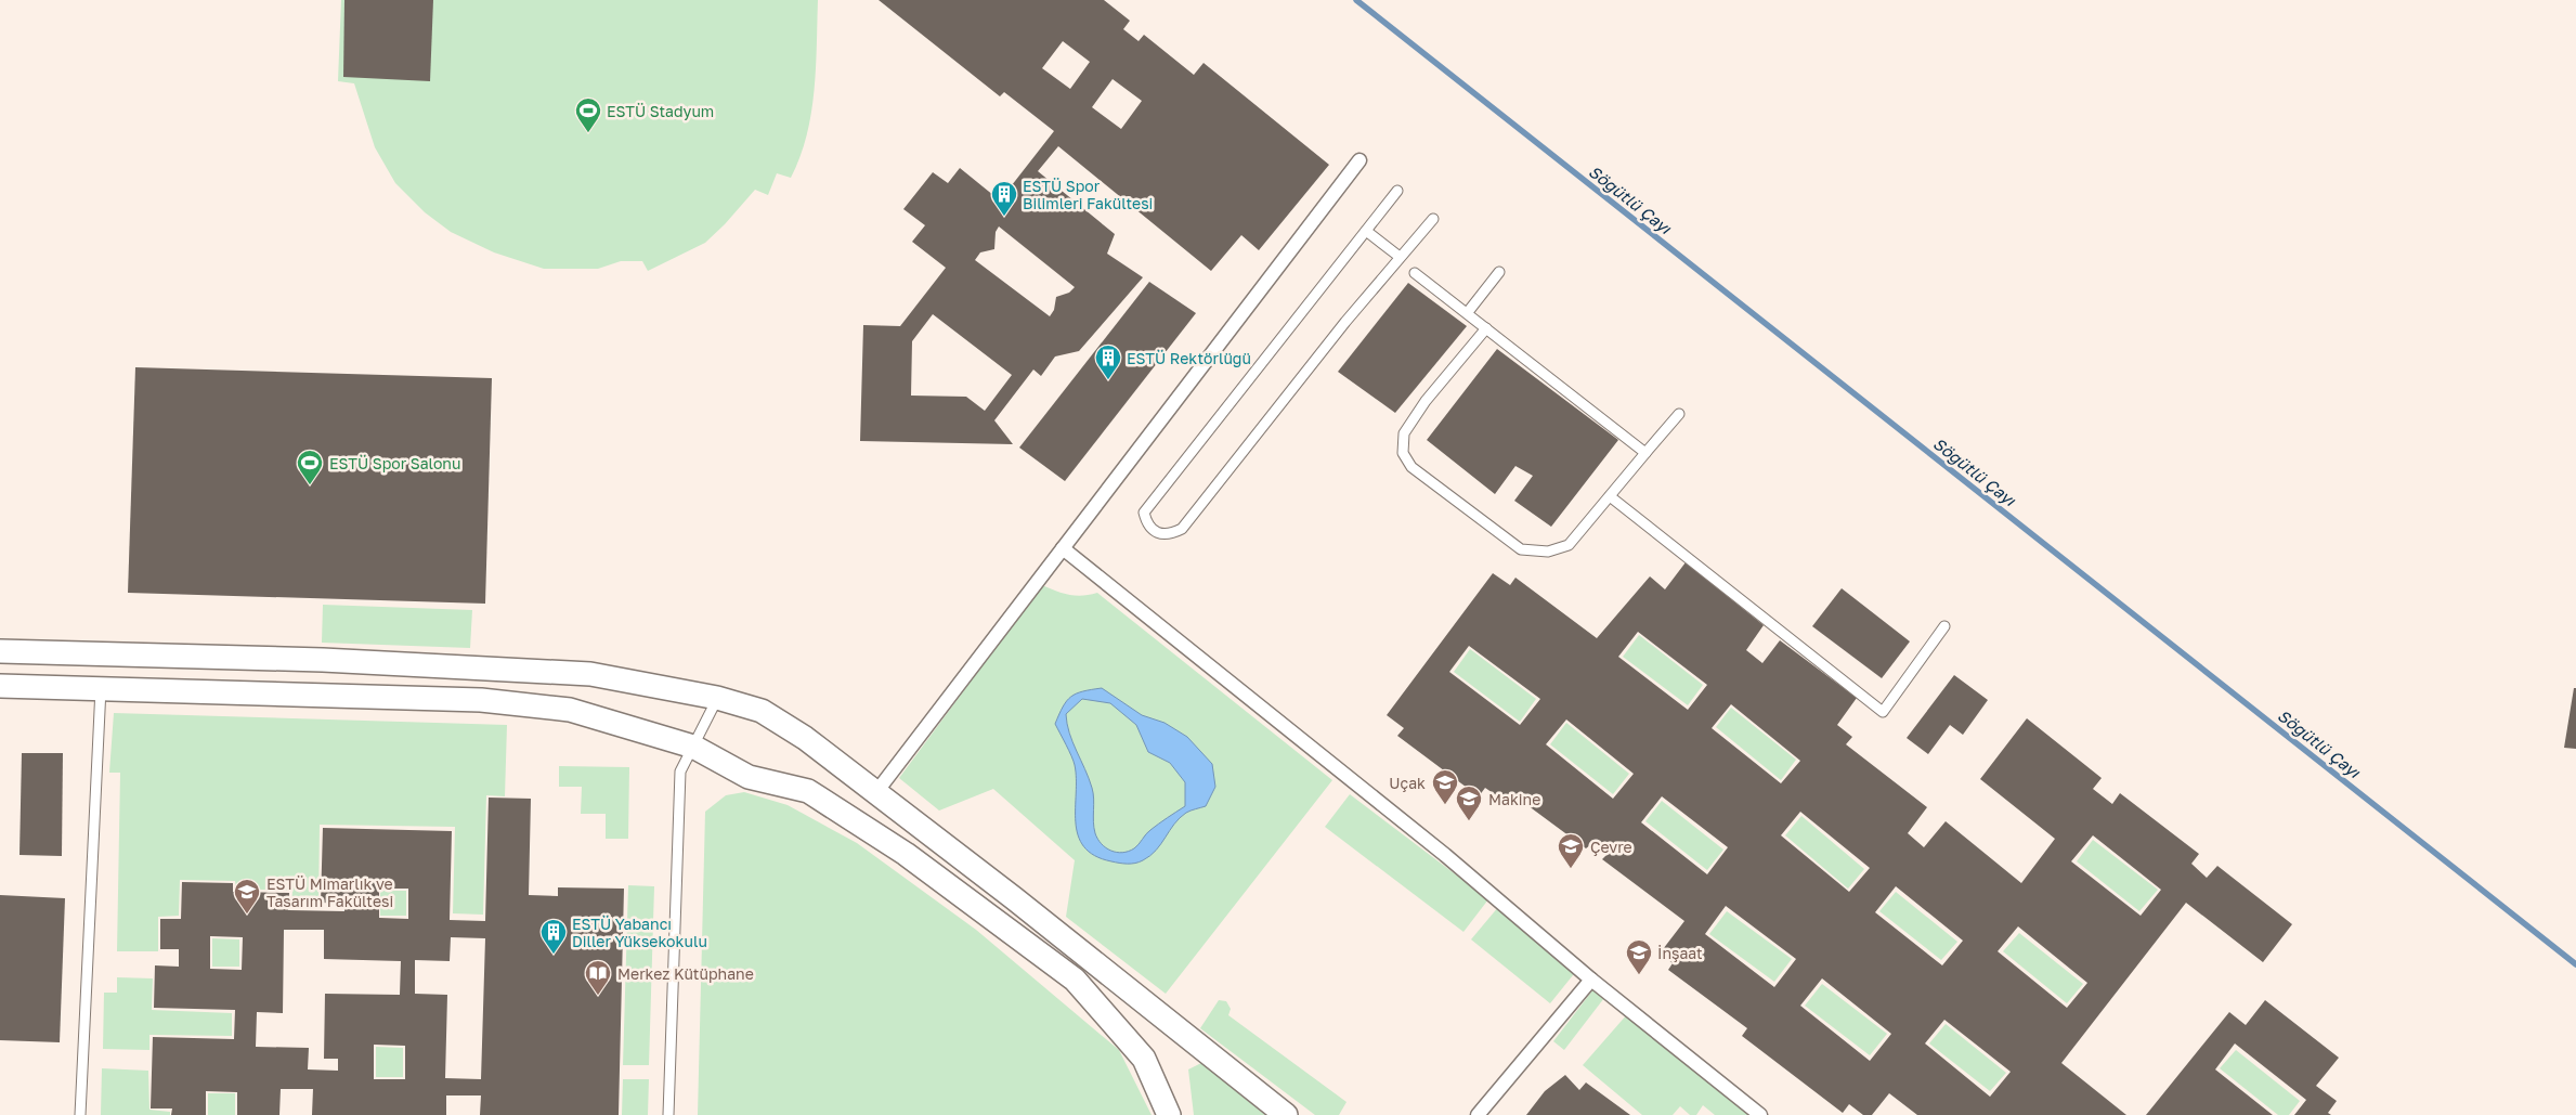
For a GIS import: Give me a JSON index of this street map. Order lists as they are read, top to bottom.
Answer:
{
  "water": ["Söğütlü Çayı"],
  "places": {
    "sports": ["ESTÜ Stadyum", "ESTÜ Spor Salonu"],
    "building": ["ESTÜ Spor Bilimleri Fakültesi", "ESTÜ Rektörlüğü", "ESTÜ Yabancı Diller Yüksekokulu"],
    "school or university": [
      "Uçak",
      "Makine",
      "Çevre",
      "ESTÜ Mimarlık ve Tasarım Fakültesi",
      "İnşaat"
    ],
    "library": ["Merkez Kütüphane"]
  }
}
